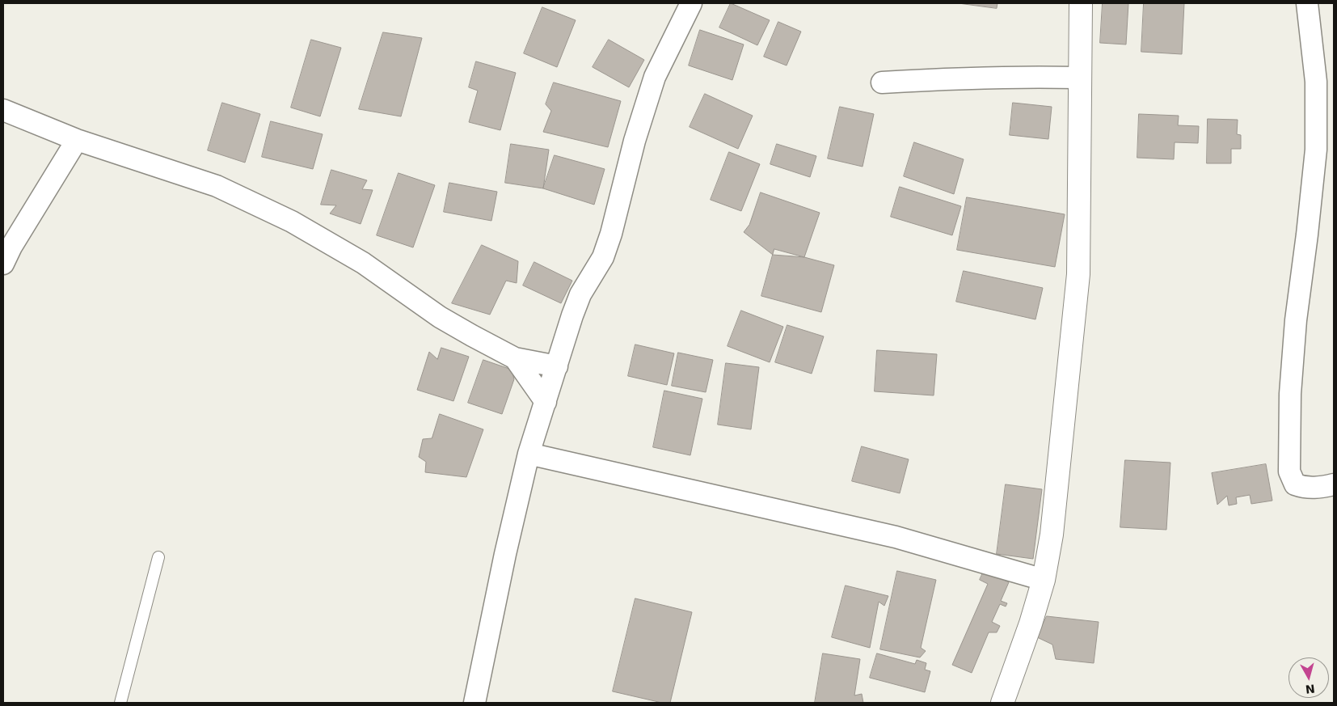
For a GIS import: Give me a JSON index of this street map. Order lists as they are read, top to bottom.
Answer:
{
  "north": "bottom"
}
